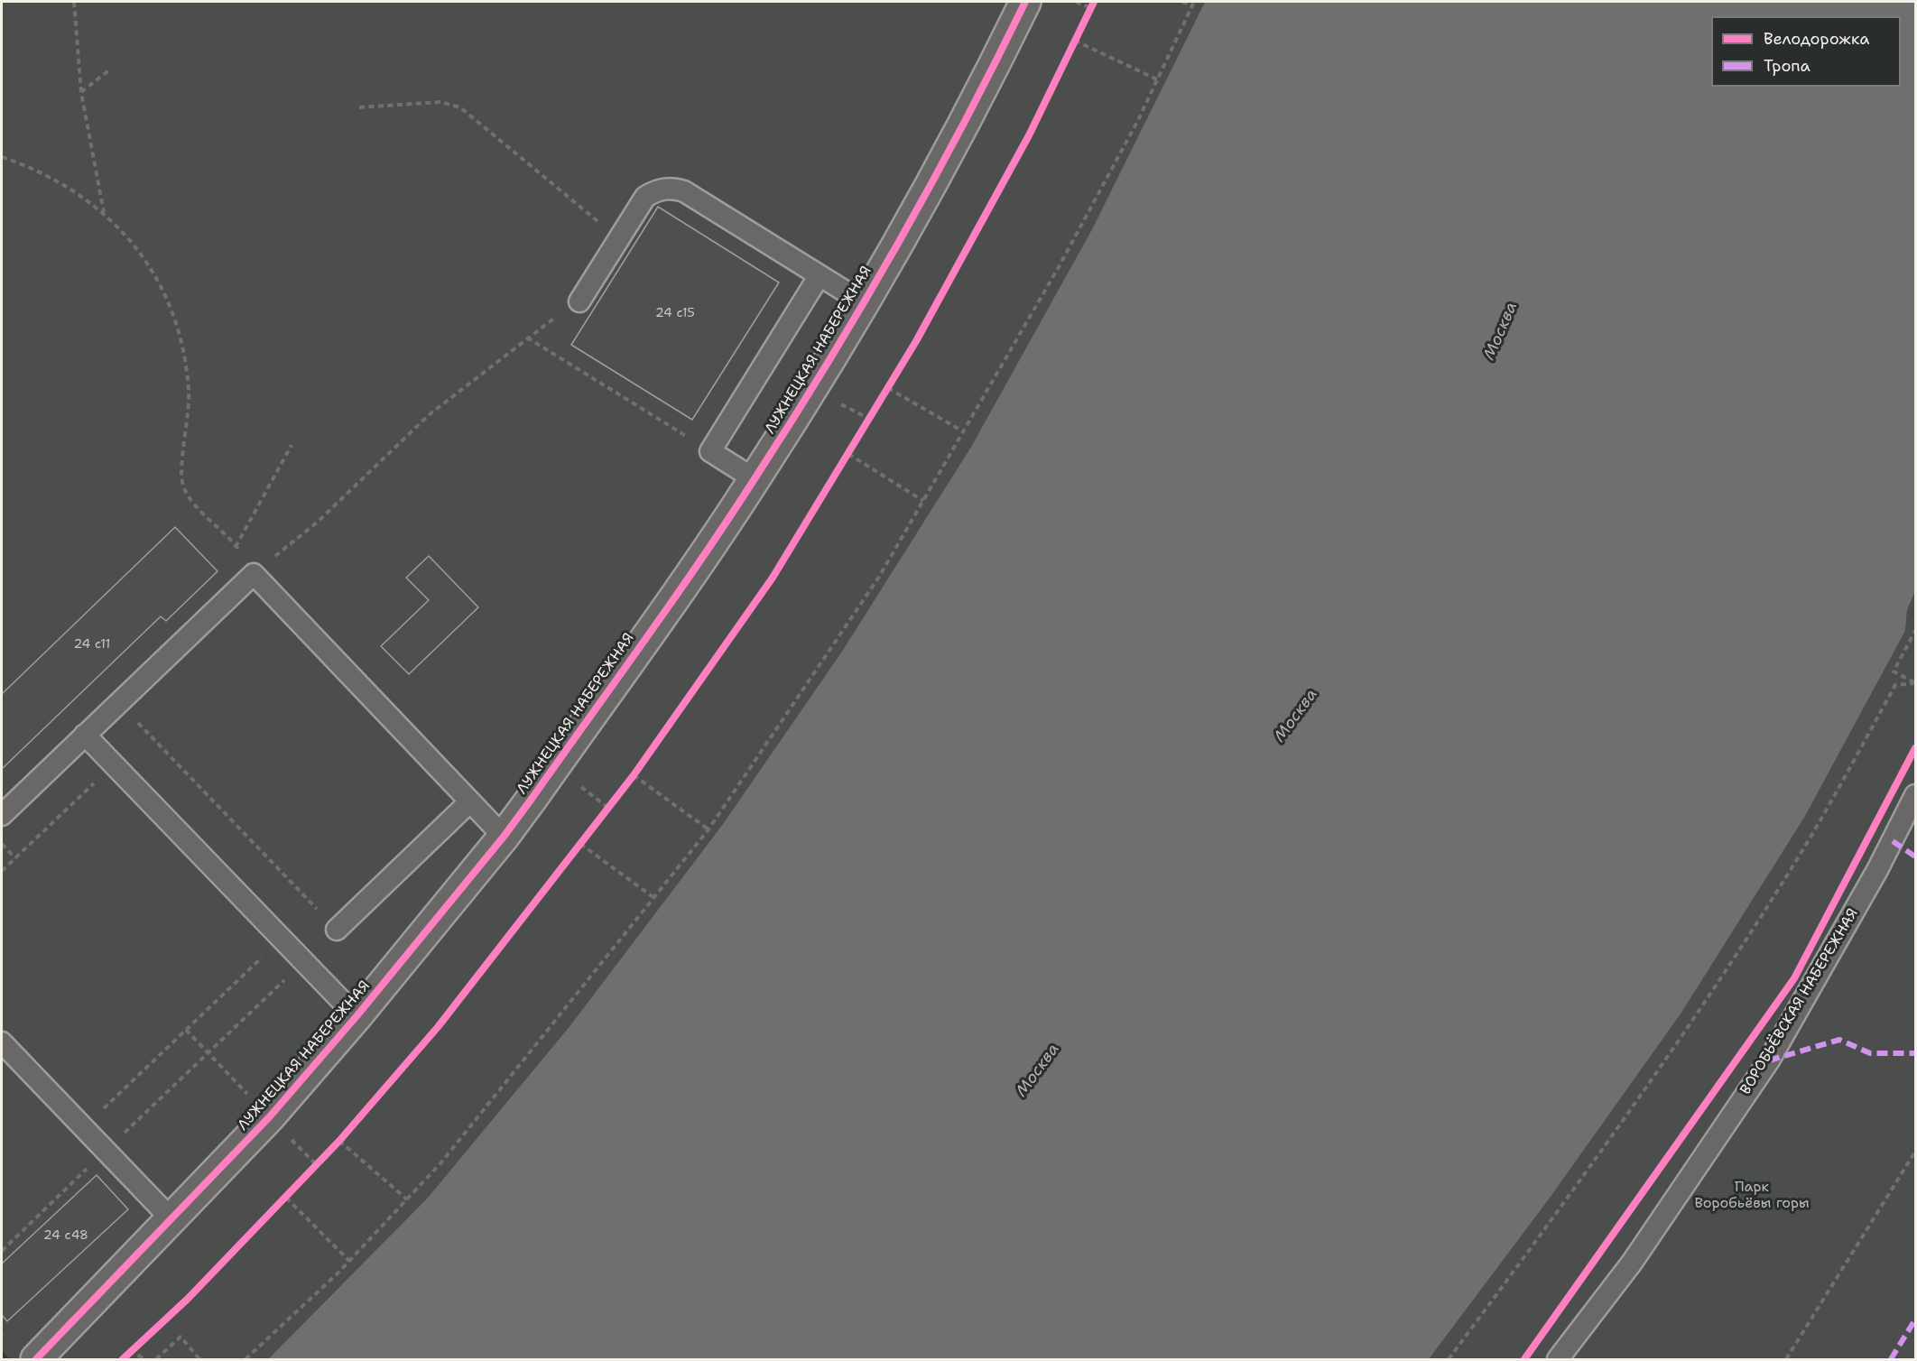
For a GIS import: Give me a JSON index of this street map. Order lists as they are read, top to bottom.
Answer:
{
  "streets": {
    "street": ["ЛУЖНЕЦКАЯ НАБЕРЕЖНАЯ"],
    "lane": ["ВОРОБЬЁВСКАЯ НАБЕРЕЖНАЯ"]
  },
  "water": ["Москва"],
  "parks": ["Парк Воробьёвы горы"],
  "house_numbers": ["24 с15", "24 с11", "24 с48"],
  "legend": ["Велодорожка", "Тропа"]
}
